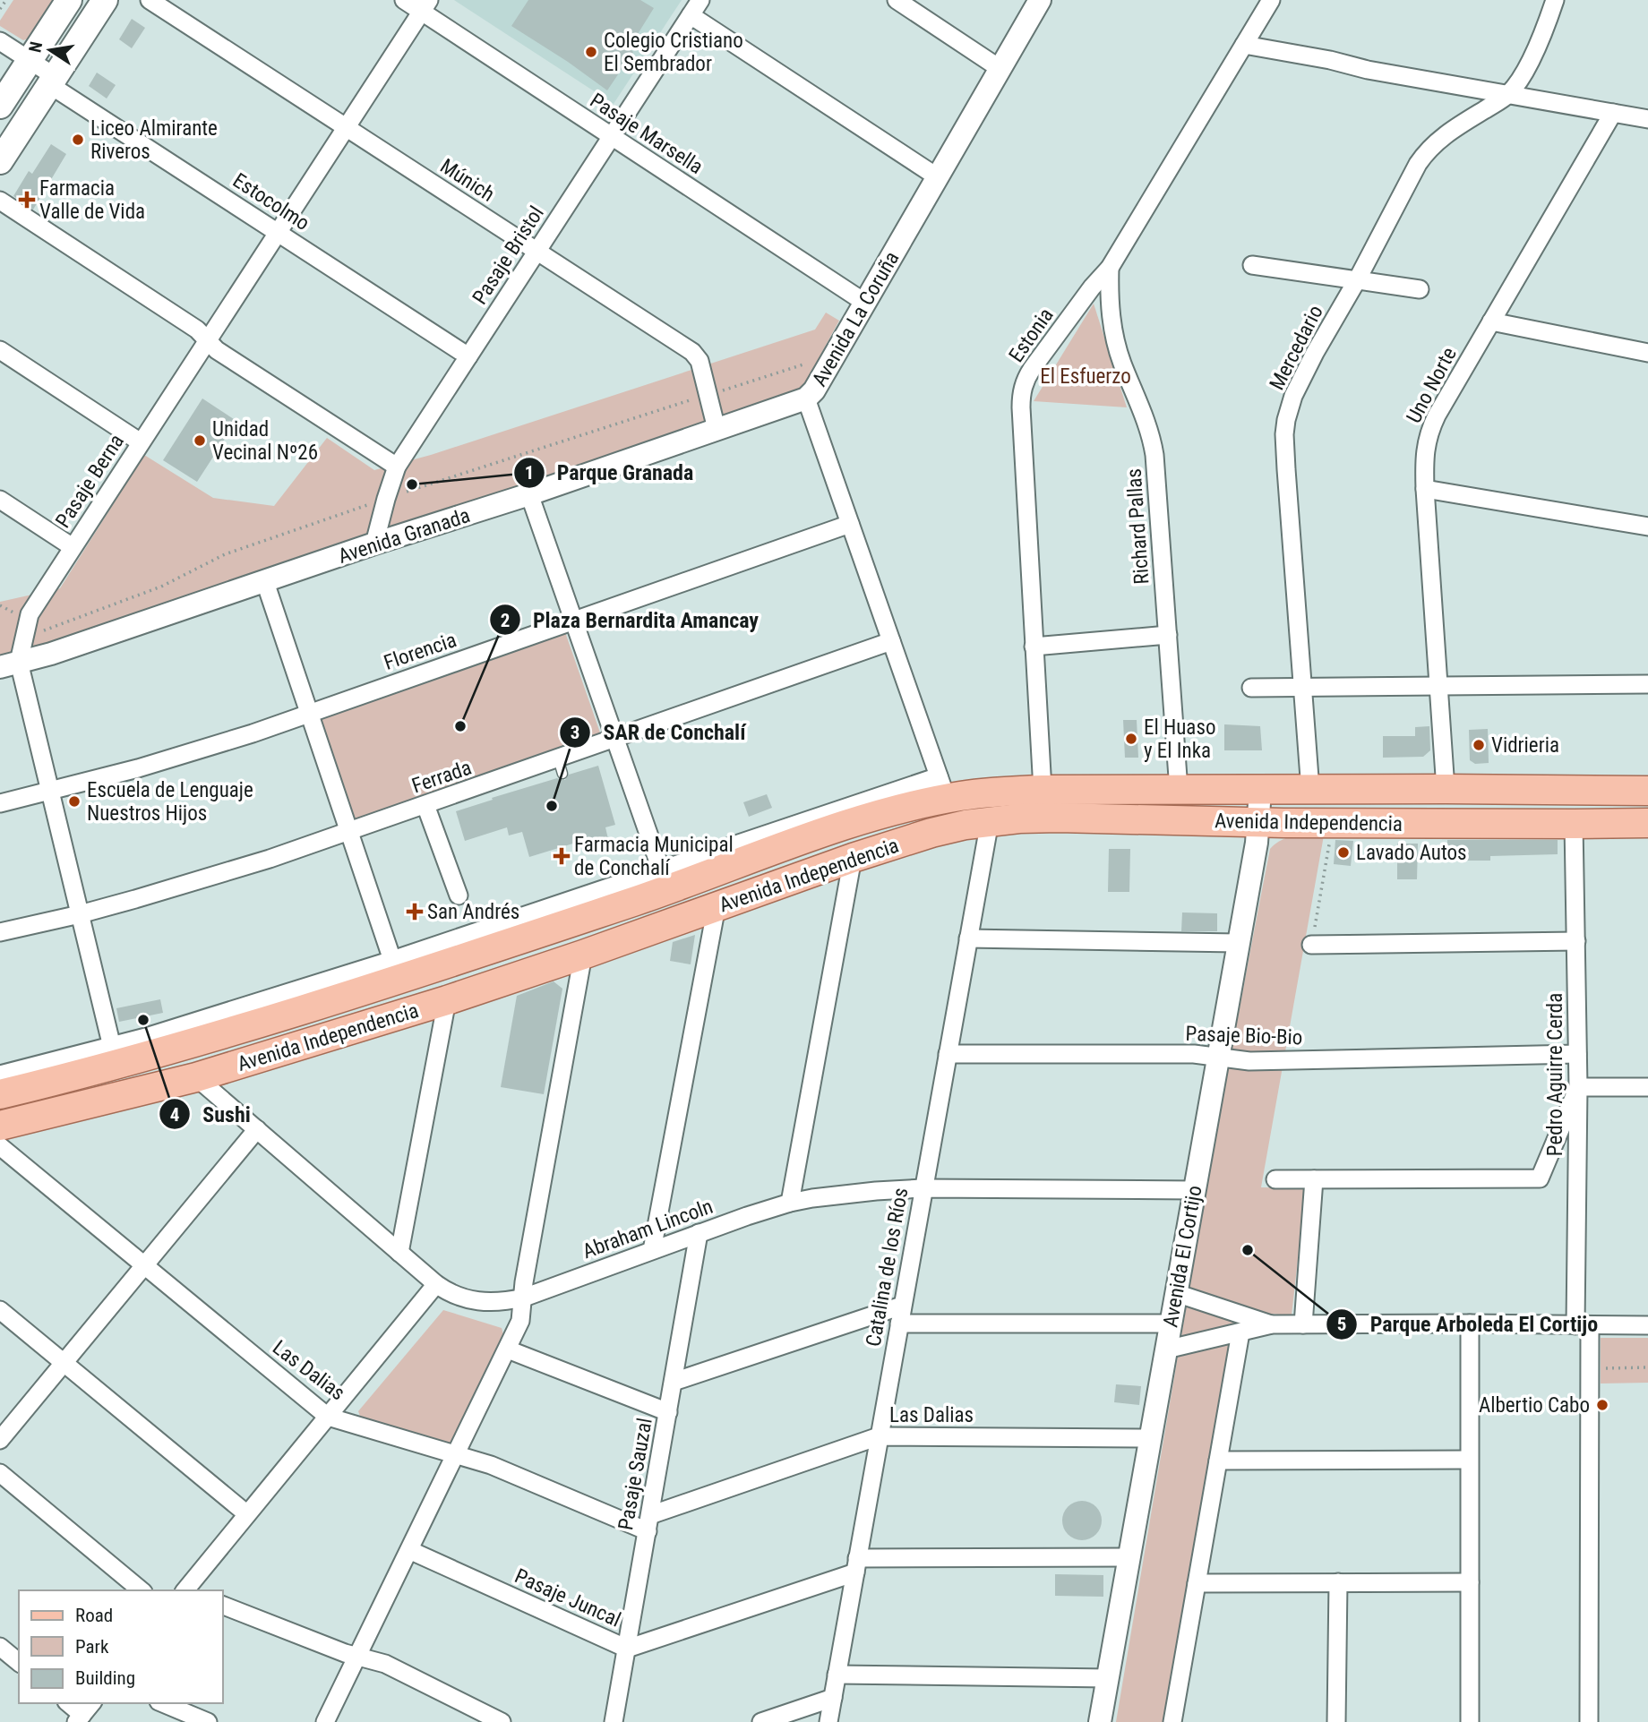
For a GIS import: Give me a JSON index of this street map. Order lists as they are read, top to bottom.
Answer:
{
  "streets": {
    "main road": ["Avenida Independencia"],
    "street": [
      "Pasaje Marsella",
      "Múnich",
      "Estocolmo",
      "Pasaje Bristol",
      "Avenida La Coruña",
      "Estonia",
      "Mercedario",
      "Uno Norte",
      "Pasaje Berna",
      "Richard Pallas",
      "Avenida Granada",
      "Florencia",
      "Ferrada",
      "Pasaje Bio-Bio",
      "Pedro Aguirre Cerda",
      "Abraham Lincoln",
      "Avenida El Cortijo",
      "Catalina de los Ríos",
      "Las Dalias",
      "Pasaje Sauzal",
      "Pasaje Juncal"
    ]
  },
  "crossings": [
    ["Pasaje Marsella", "Pasaje Bristol"],
    ["Pasaje Marsella", "Avenida La Coruña"],
    ["Pasaje Marsella", "Pasaje Berna"],
    ["Múnich", "Pasaje Bristol"],
    ["Múnich", "Pasaje Berna"],
    ["Múnich", "Avenida Granada"],
    ["Estocolmo", "Pasaje Bristol"],
    ["Estocolmo", "Pasaje Berna"],
    ["Pasaje Bristol", "Avenida Granada"],
    ["Avenida La Coruña", "Avenida Granada"],
    ["Avenida La Coruña", "Florencia"],
    ["Avenida La Coruña", "Ferrada"],
    ["Avenida La Coruña", "Avenida Independencia"],
    ["Estonia", "Richard Pallas"],
    ["Estonia", "Avenida Independencia"],
    ["Mercedario", "Avenida Independencia"],
    ["Uno Norte", "Avenida Independencia"],
    ["Pasaje Berna", "Avenida Granada"],
    ["Pasaje Berna", "Florencia"],
    ["Pasaje Berna", "Ferrada"],
    ["Pasaje Berna", "Avenida Independencia"],
    ["Richard Pallas", "Avenida Independencia"],
    ["Avenida Independencia", "Pedro Aguirre Cerda"],
    ["Avenida Independencia", "Abraham Lincoln"],
    ["Avenida Independencia", "Avenida El Cortijo"],
    ["Avenida Independencia", "Catalina de los Ríos"],
    ["Pasaje Bio-Bio", "Pedro Aguirre Cerda"],
    ["Pasaje Bio-Bio", "Avenida El Cortijo"],
    ["Pasaje Bio-Bio", "Catalina de los Ríos"],
    ["Abraham Lincoln", "Avenida El Cortijo"],
    ["Abraham Lincoln", "Catalina de los Ríos"],
    ["Abraham Lincoln", "Pasaje Sauzal"],
    ["Avenida El Cortijo", "Las Dalias"],
    ["Avenida El Cortijo", "Pasaje Juncal"],
    ["Catalina de los Ríos", "Las Dalias"],
    ["Catalina de los Ríos", "Pasaje Juncal"],
    ["Las Dalias", "Pasaje Sauzal"],
    ["Pasaje Sauzal", "Pasaje Juncal"]
  ],
  "parks": ["El Esfuerzo"],
  "places": {
    "other": [
      "Colegio Cristiano El Sembrador",
      "Liceo Almirante Riveros",
      "Unidad Vecinal Nº26",
      "Parque Granada",
      "Plaza Bernardita Amancay",
      "El Huaso y El Inka",
      "Vidrieria",
      "Escuela de Lenguaje Nuestros Hijos",
      "SAR de Conchalí",
      "Lavado Autos",
      "Sushi",
      "Parque Arboleda El Cortijo",
      "Albertio Cabo"
    ],
    "health": ["Farmacia Valle de Vida", "Farmacia Municipal de Conchalí", "San Andrés"]
  },
  "legend": ["Road", "Park", "Building"],
  "north": "left"
}
